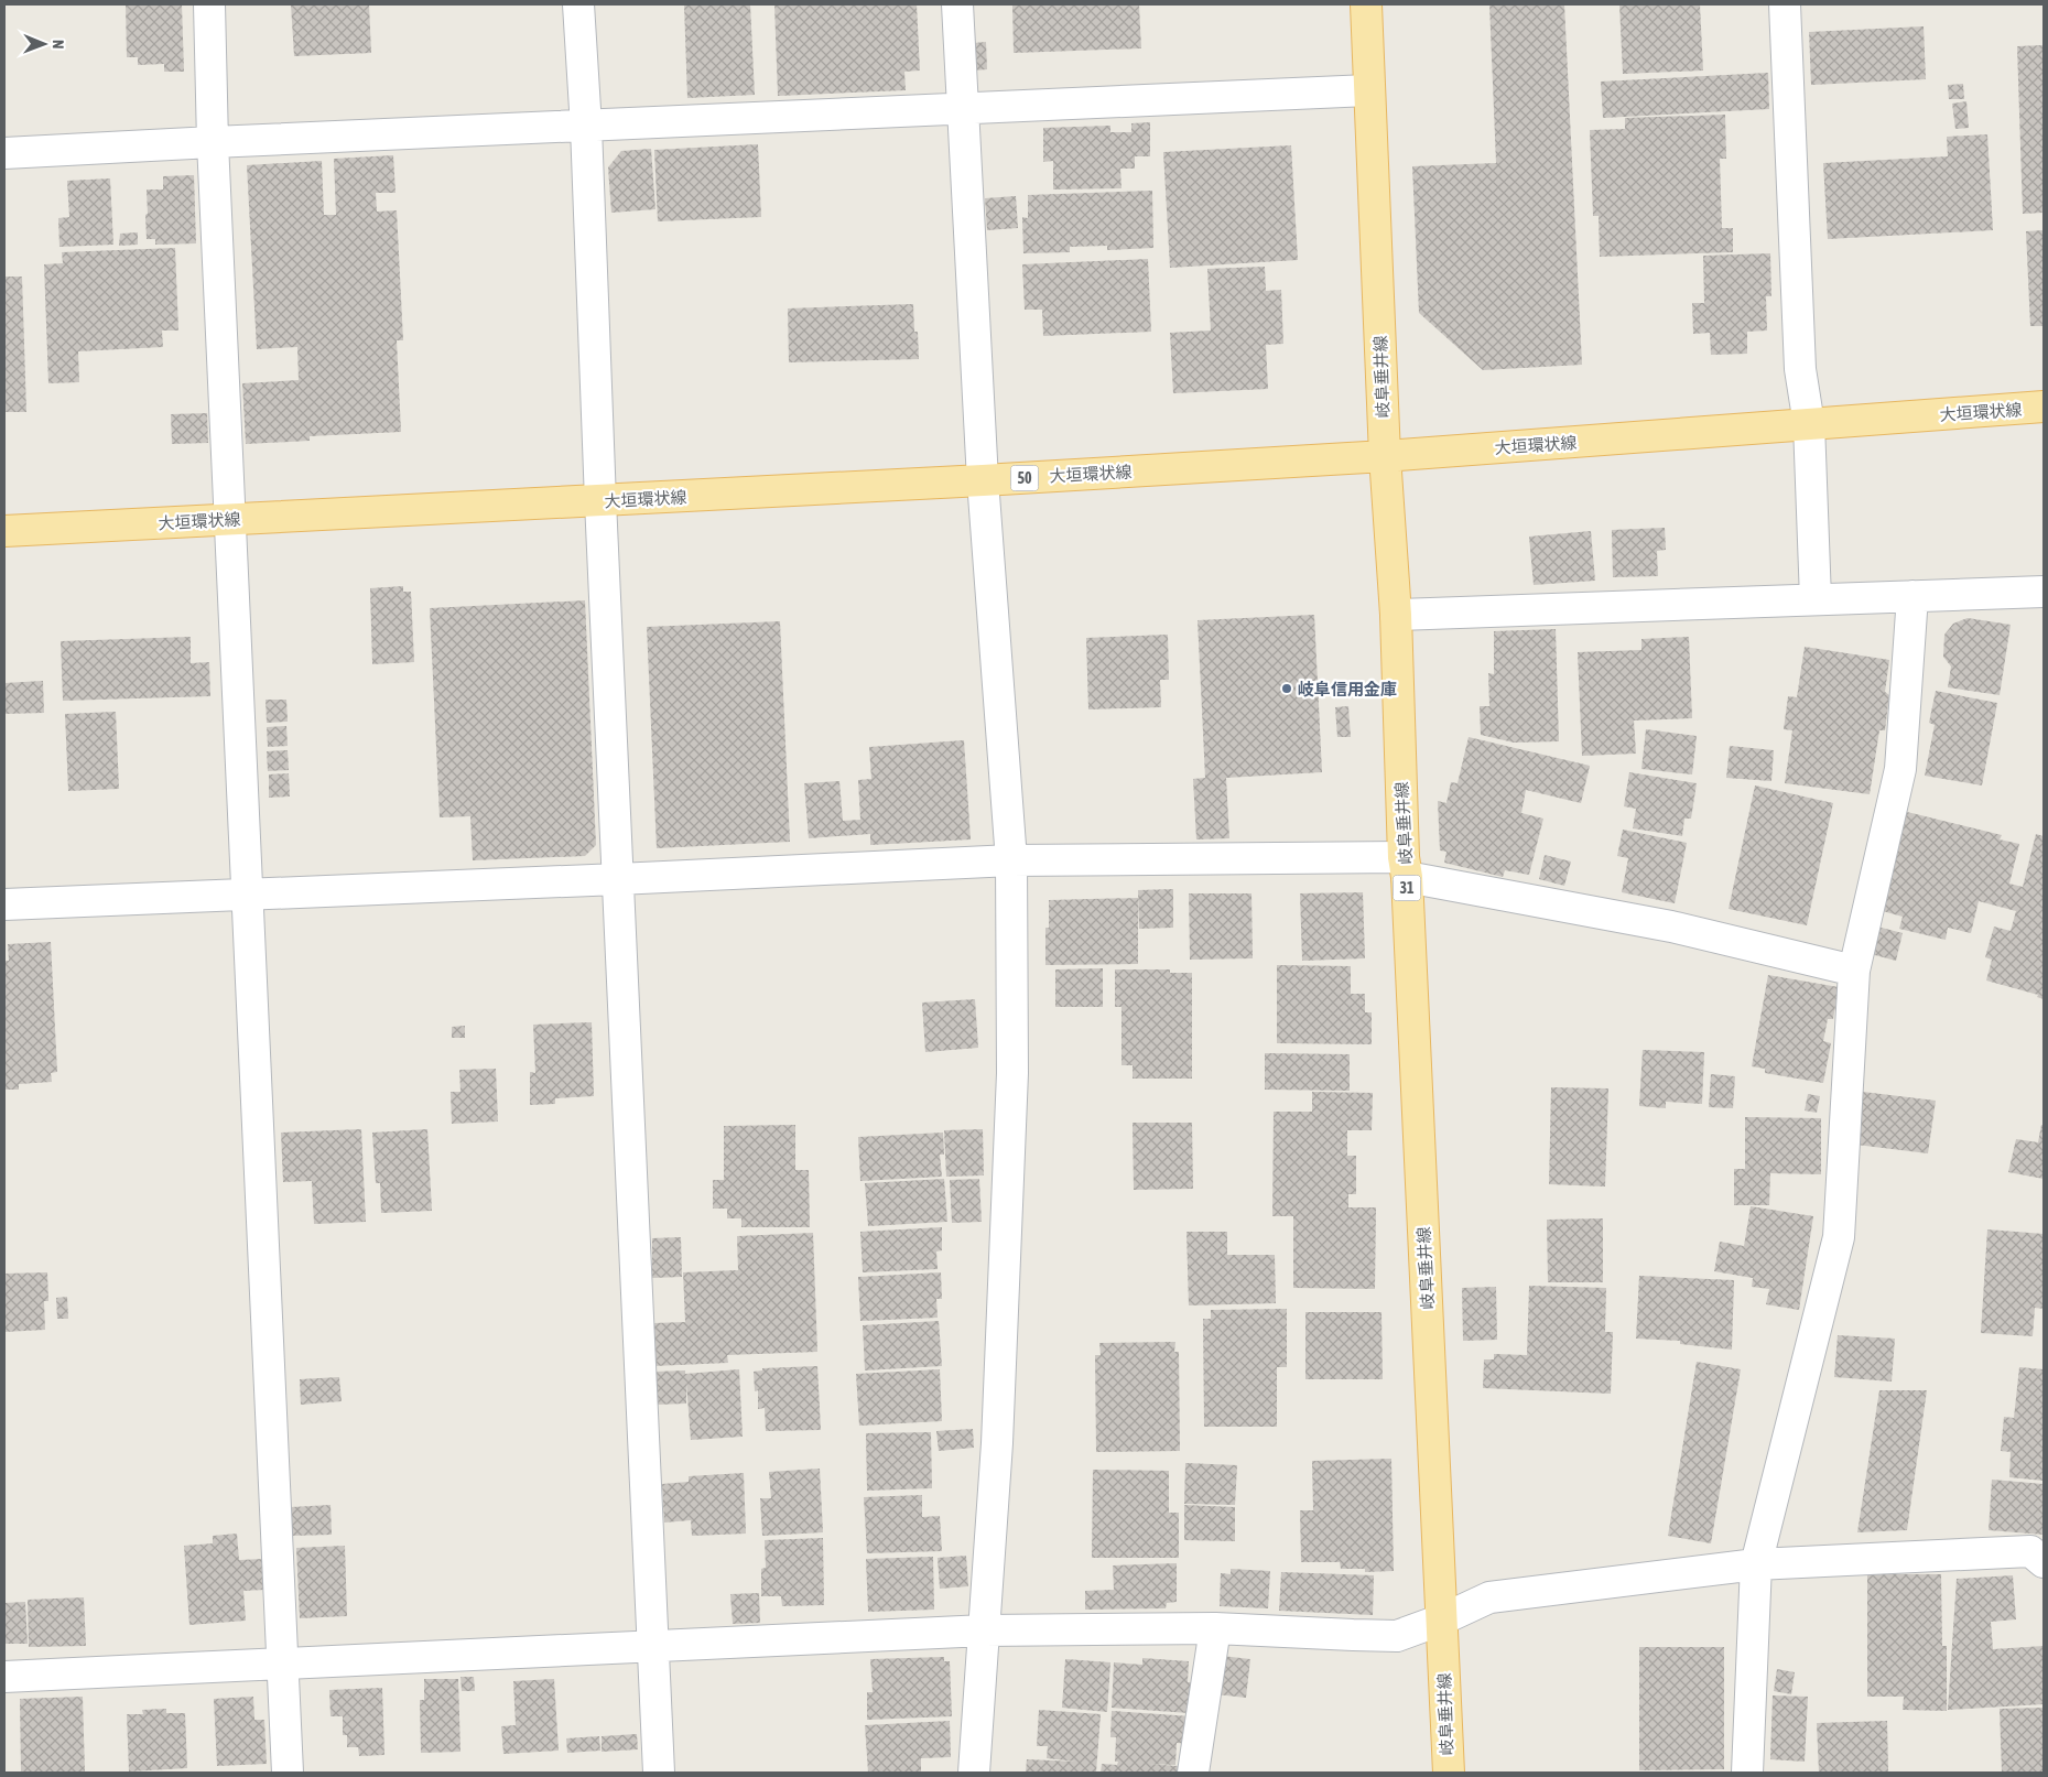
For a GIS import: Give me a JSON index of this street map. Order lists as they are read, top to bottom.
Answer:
{
  "streets": {
    "main road": [
      "岐阜垂井線",
      "大垣環状線",
      "50",
      "31"
    ]
  },
  "crossings": [
    ["岐阜垂井線", "大垣環状線"]
  ],
  "places": ["岐阜信用金庫"],
  "north": "right"
}
